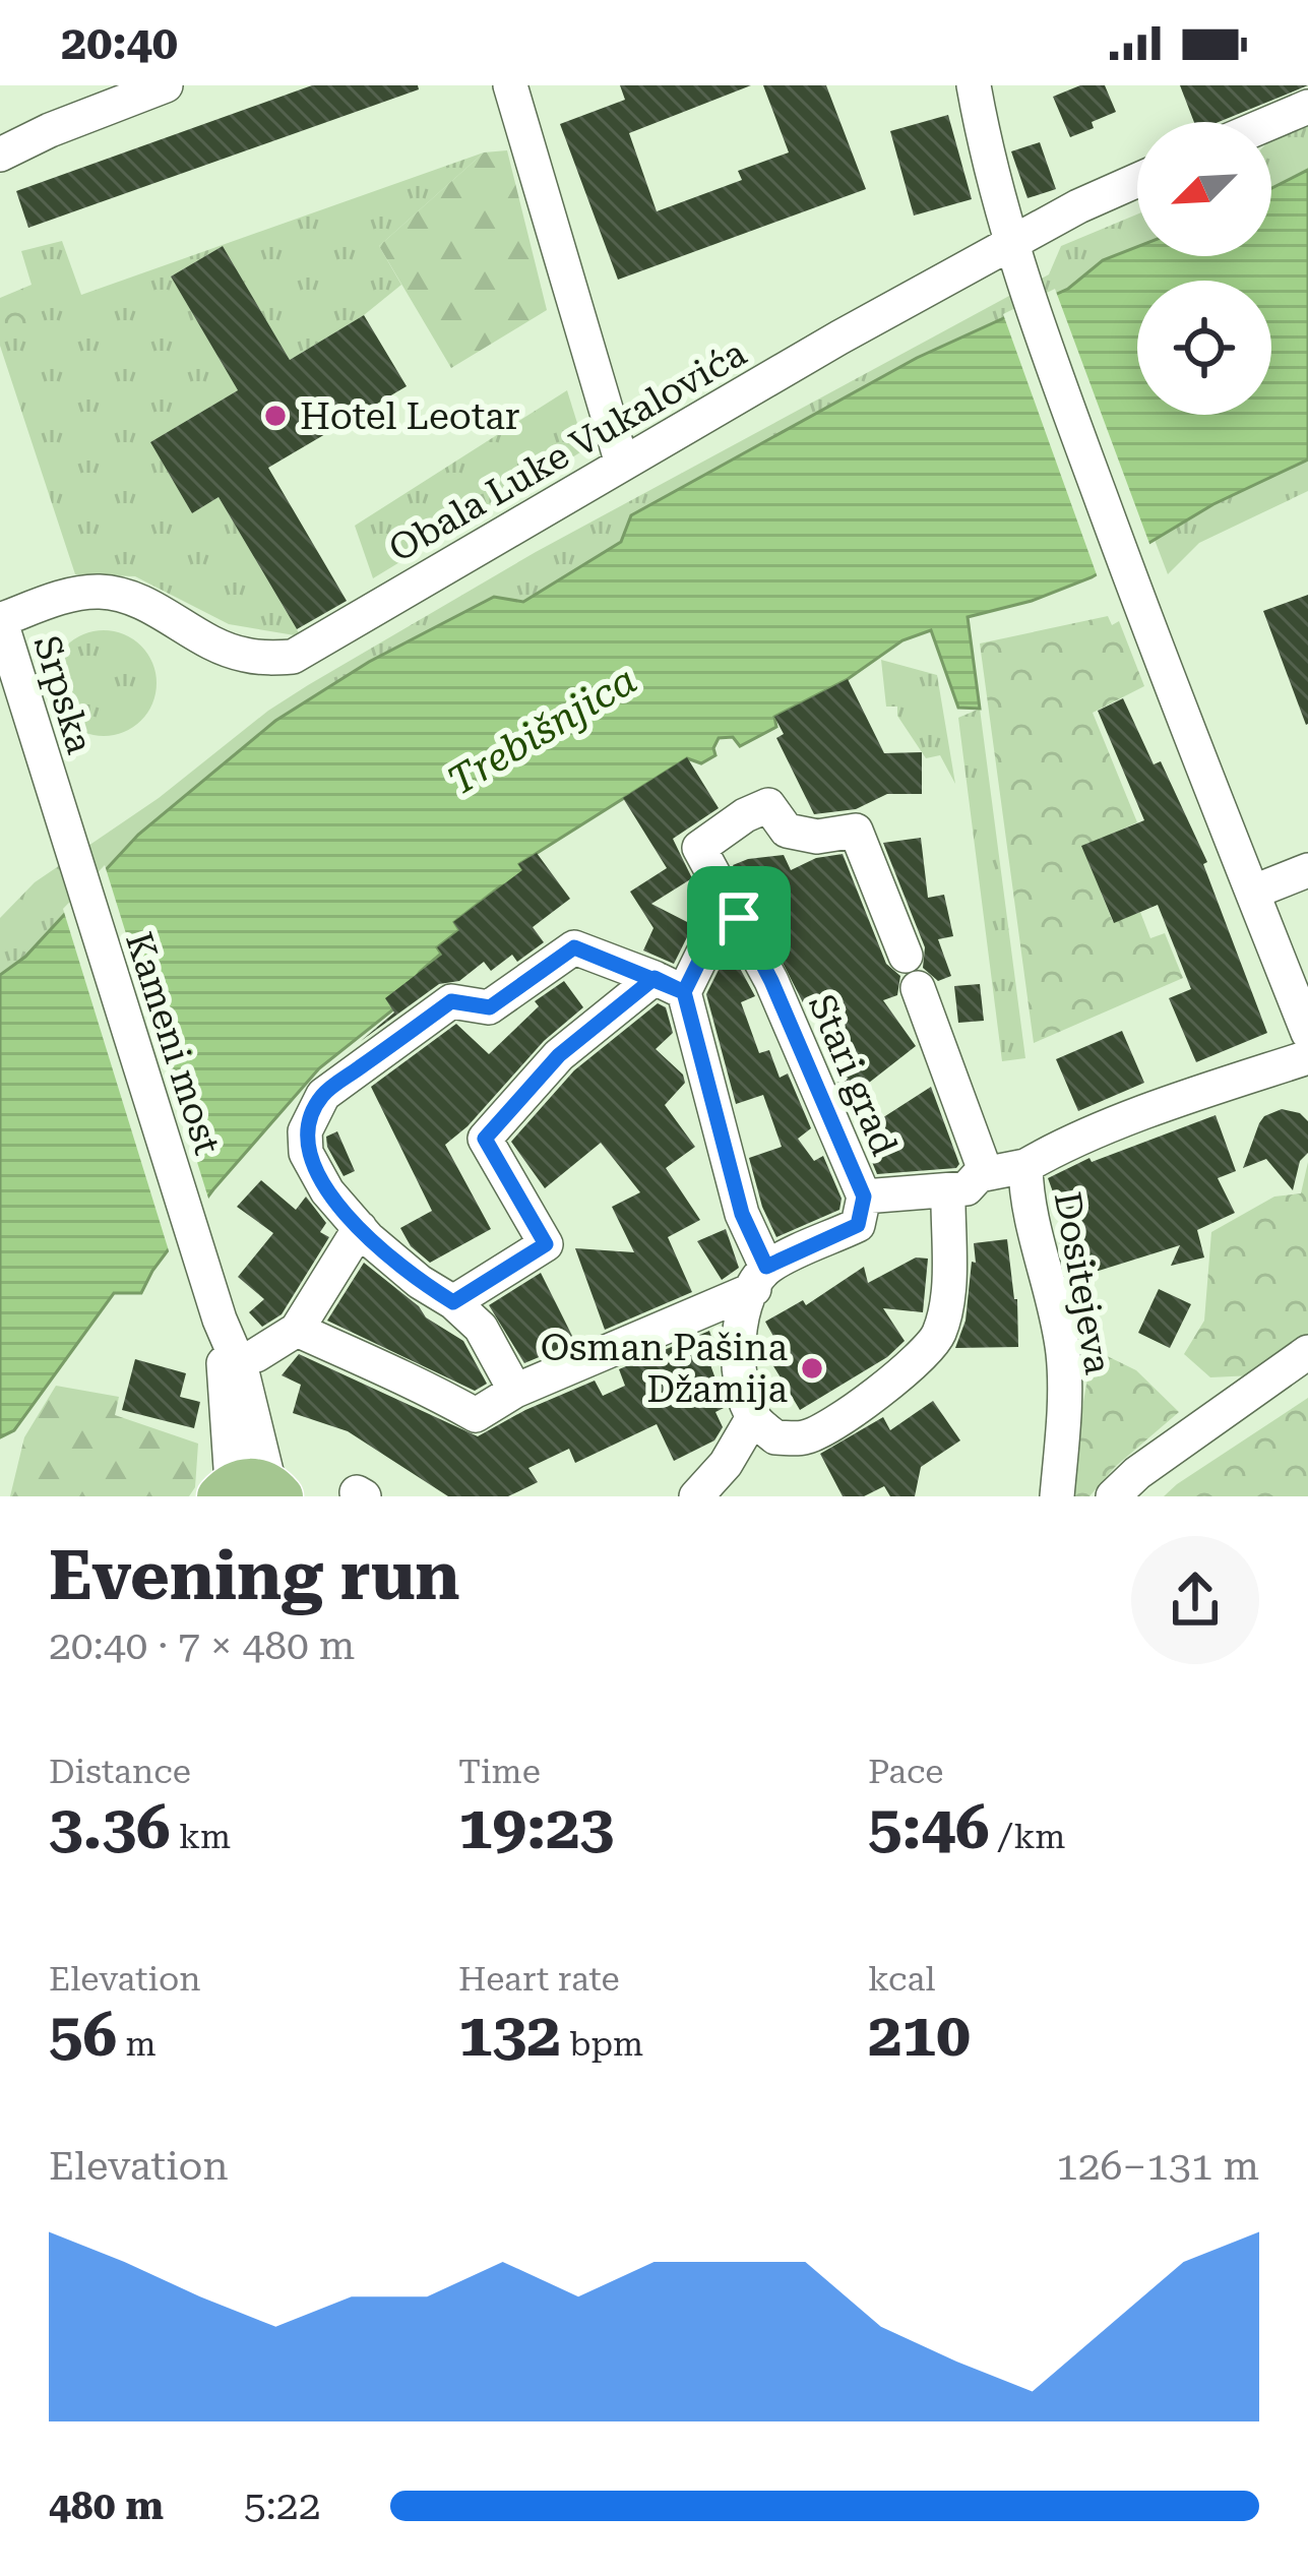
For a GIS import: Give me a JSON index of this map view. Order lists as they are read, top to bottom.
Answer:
{
  "streets": {
    "street": [
      "Obala Luke Vukalovića",
      "Srpska",
      "Kameni most",
      "Stari grad",
      "Dositejeva"
    ]
  },
  "crossings": [
    ["Obala Luke Vukalovića", "Srpska"],
    ["Srpska", "Kameni most"],
    ["Stari grad", "Dositejeva"]
  ],
  "water": ["Trebišnjica"],
  "places": ["Hotel Leotar", "Osman Pašina Džamija"],
  "north": "bottom left",
  "page": {
    "status": "20:40",
    "heading": ["Evening run", "20:40 · 7 × 480 m"],
    "stats": [
      ["Distance", "3.36 km"],
      ["Time", "19:23"],
      ["Pace", "5:46 /km"],
      ["Elevation", "56 m"],
      ["Heart rate", "132 bpm"],
      ["kcal", "210"]
    ],
    "chart": ["Elevation", "126–131 m"],
    "list": [
      {
        "name": "480 m",
        "note": "5:22"
      }
    ]
  }
}
